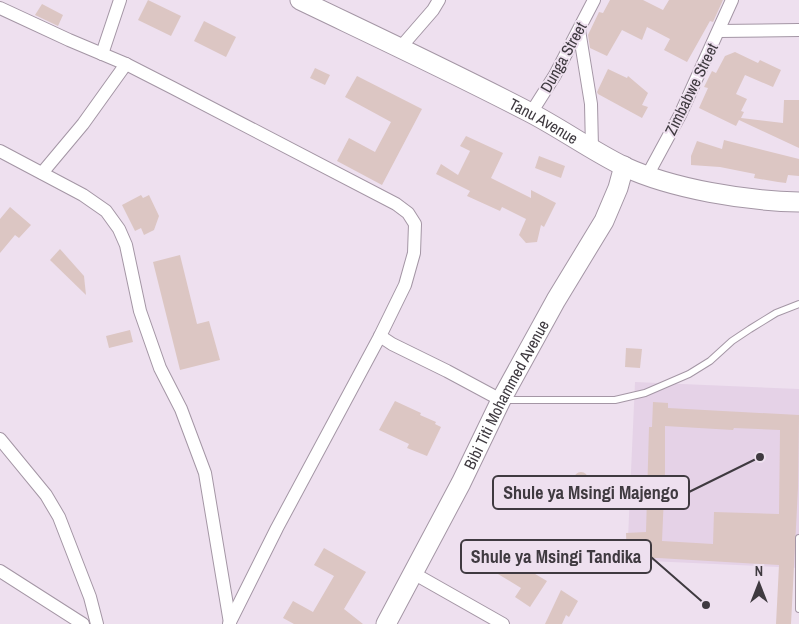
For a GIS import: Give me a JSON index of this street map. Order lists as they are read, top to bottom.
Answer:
{
  "streets": {
    "street": [
      "Dunga Street",
      "Zimbabwe Street",
      "Tanu Avenue",
      "Bibi Titi Mohammed Avenue"
    ]
  },
  "crossings": [
    ["Dunga Street", "Tanu Avenue"],
    ["Zimbabwe Street", "Tanu Avenue"],
    ["Tanu Avenue", "Bibi Titi Mohammed Avenue"]
  ],
  "places": ["Shule ya Msingi Majengo", "Shule ya Msingi Tandika"],
  "north": "top"
}
